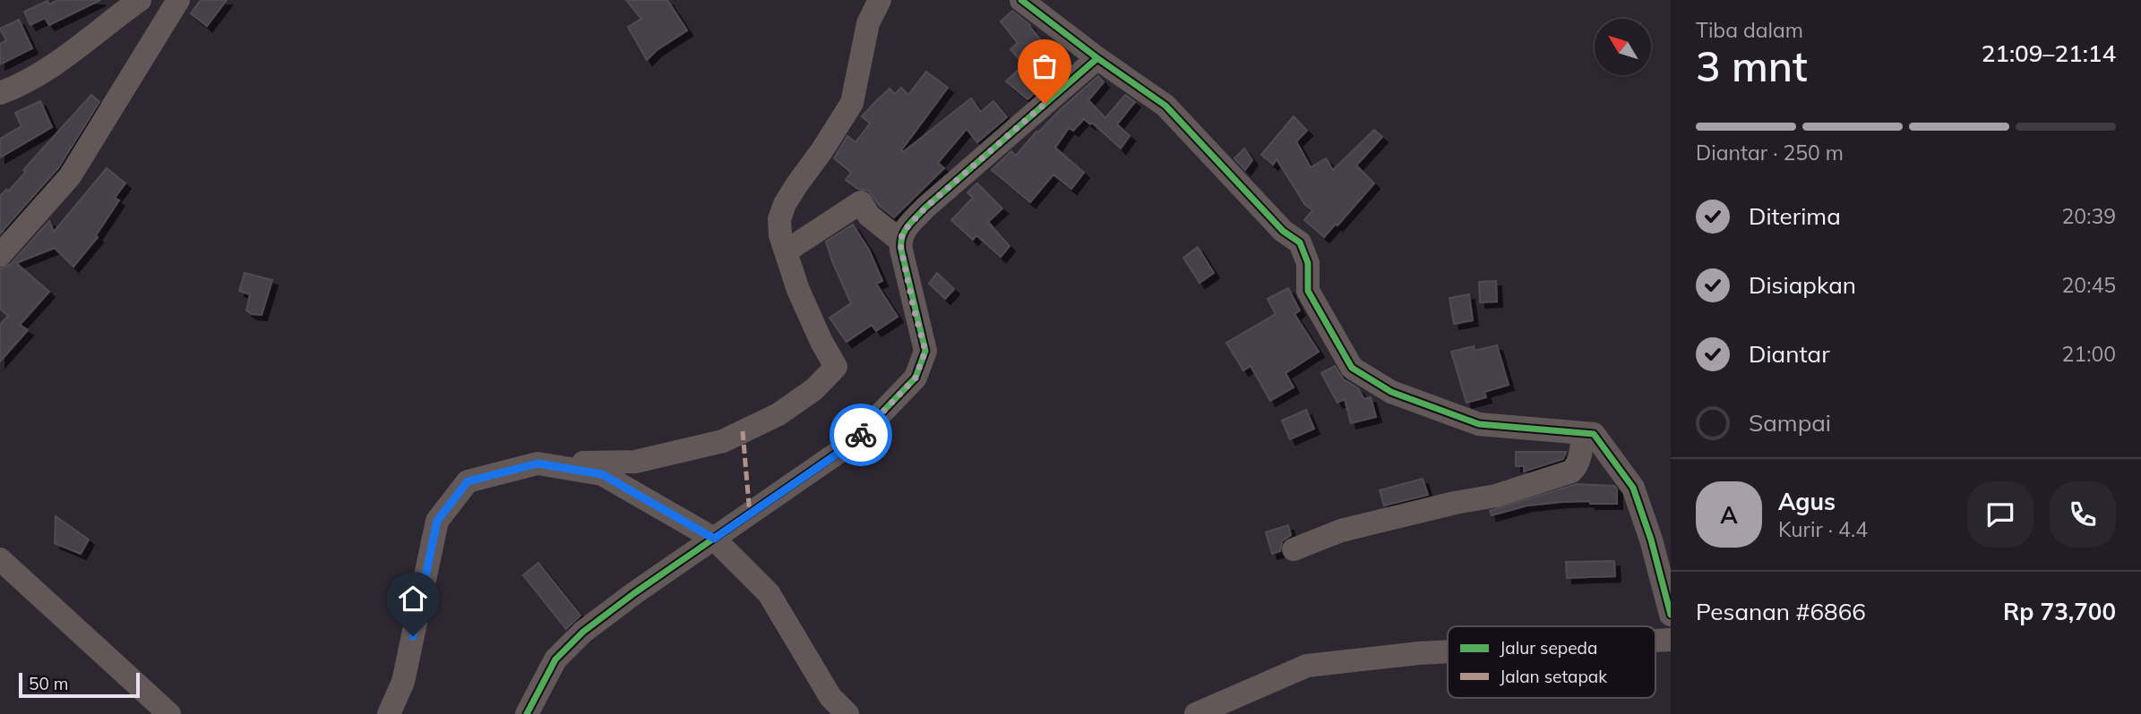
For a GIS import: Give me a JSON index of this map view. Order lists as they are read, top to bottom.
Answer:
{
  "legend": ["Jalur sepeda", "Jalan setapak"],
  "scale_bar": "50 m",
  "north": "top left",
  "page": {
    "heading": ["3 mnt", "Tiba dalam", "21:09–21:14"],
    "panel": [
      "Agus",
      "Kurir · 4.4",
      "Pesanan #6866",
      "Rp 73,700"
    ],
    "bar": "Diantar · 250 m",
    "list": [
      ["Diterima", "20:39"],
      ["Disiapkan", "20:45"],
      ["Diantar", "21:00"],
      "Sampai"
    ],
    "round": "A",
    "scale": "50 m"
  }
}
